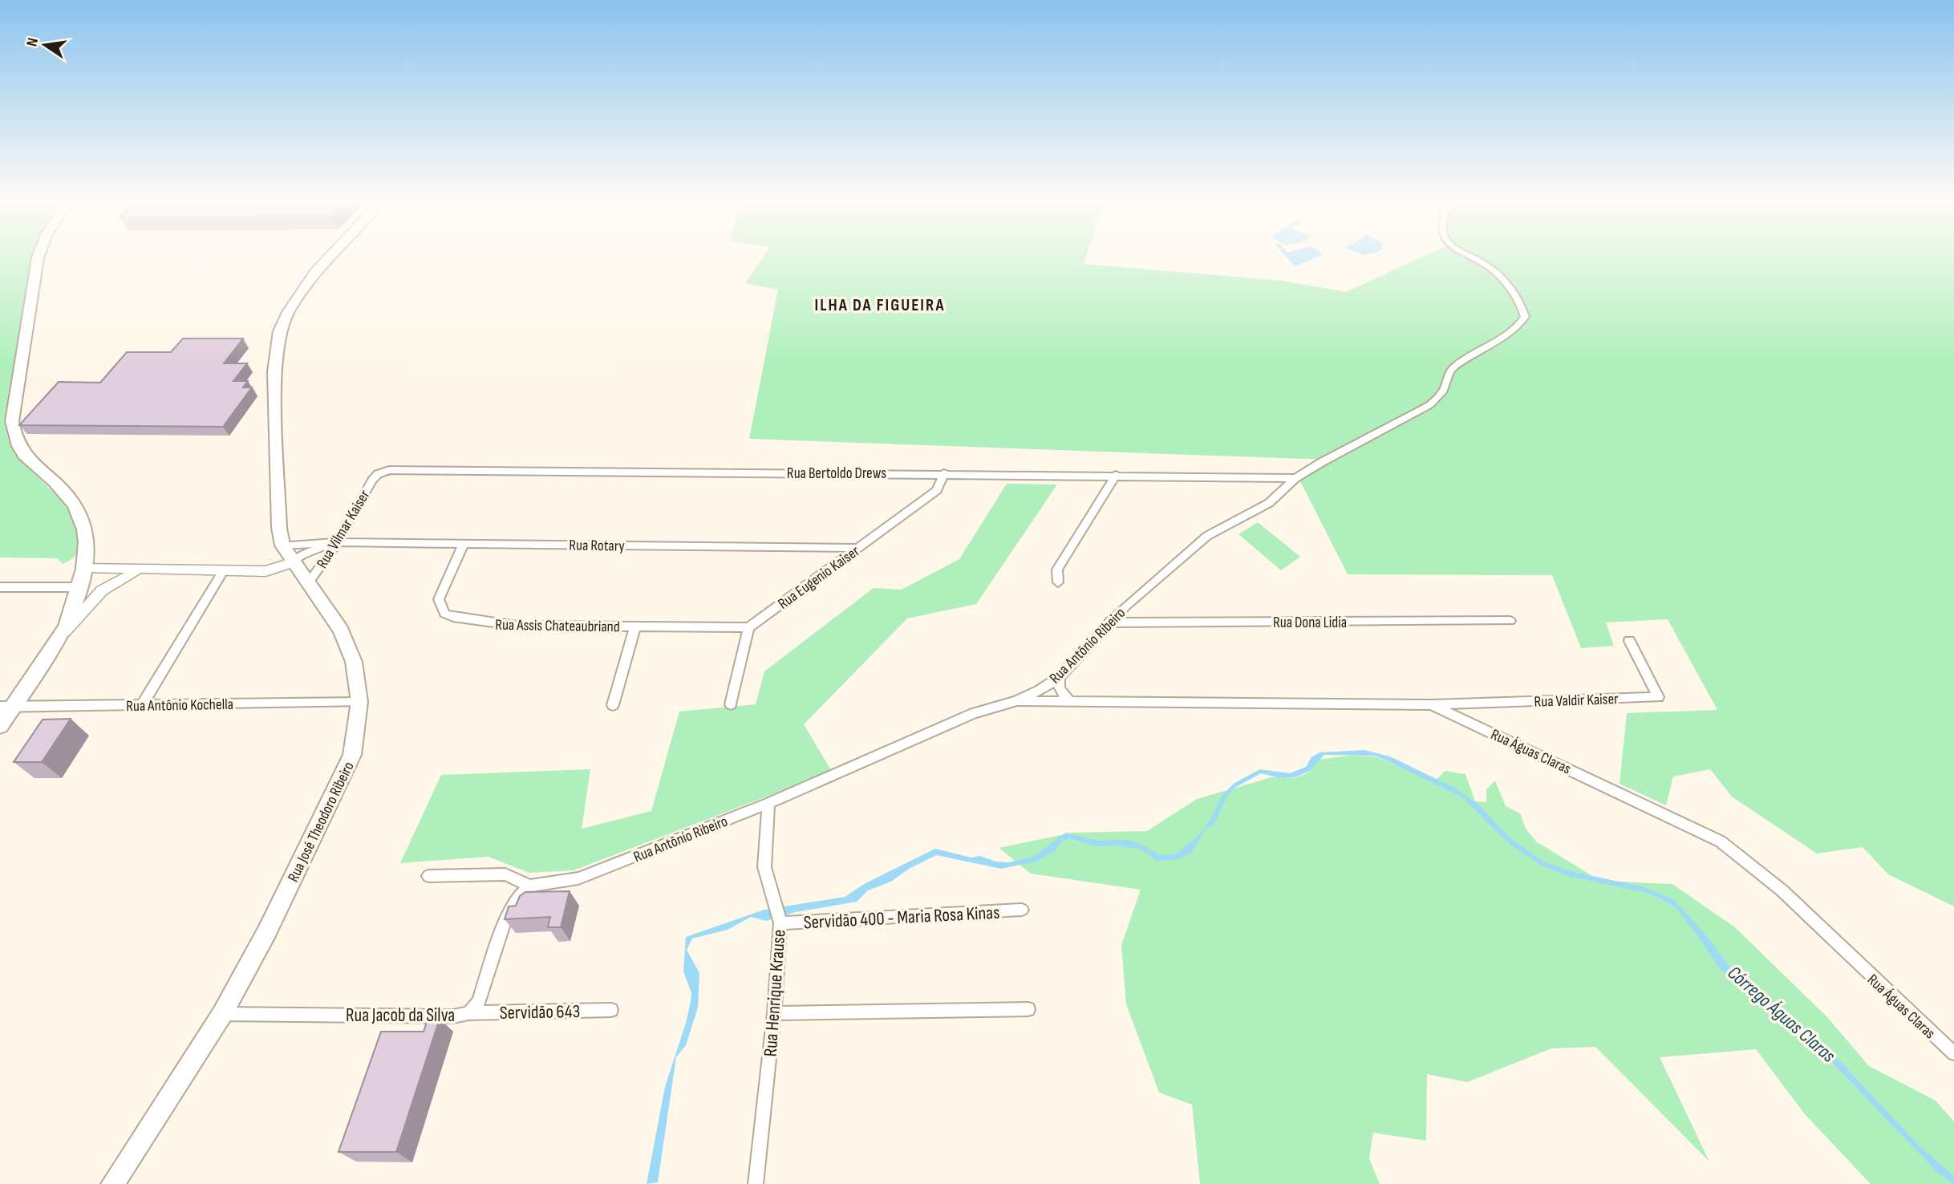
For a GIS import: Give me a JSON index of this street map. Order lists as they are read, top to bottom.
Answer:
{
  "streets": {
    "main road": ["Rua José Theodoro Ribeiro"],
    "street": [
      "Rua Bertoldo Drews",
      "Rua Vilmar Kaiser",
      "Rua Rotary",
      "Rua Eugenio Kaiser",
      "Rua Dona Lidia",
      "Rua Assis Chateaubriand",
      "Rua Antônio Ribeiro",
      "Rua Valdir Kaiser",
      "Rua Antônio Kochella",
      "Rua Águas Claras",
      "Servidão 400 - Maria Rosa Kinas",
      "Rua Henrique Krause",
      "Servidão 643",
      "Rua Jacob da Silva"
    ]
  },
  "crossings": [
    ["Rua Bertoldo Drews", "Rua Vilmar Kaiser"],
    ["Rua Bertoldo Drews", "Rua Eugenio Kaiser"],
    ["Rua Bertoldo Drews", "Rua Antônio Ribeiro"],
    ["Rua Vilmar Kaiser", "Rua Rotary"],
    ["Rua Vilmar Kaiser", "Rua José Theodoro Ribeiro"],
    ["Rua Rotary", "Rua Eugenio Kaiser"],
    ["Rua Rotary", "Rua Assis Chateaubriand"],
    ["Rua Rotary", "Rua José Theodoro Ribeiro"],
    ["Rua Eugenio Kaiser", "Rua Assis Chateaubriand"],
    ["Rua Dona Lidia", "Rua Antônio Ribeiro"],
    ["Rua Antônio Ribeiro", "Rua Águas Claras"],
    ["Rua Antônio Ribeiro", "Rua Henrique Krause"],
    ["Rua Antônio Ribeiro", "Rua Jacob da Silva"],
    ["Rua Valdir Kaiser", "Rua Águas Claras"],
    ["Rua Antônio Kochella", "Rua José Theodoro Ribeiro"],
    ["Rua José Theodoro Ribeiro", "Rua Jacob da Silva"],
    ["Servidão 400 - Maria Rosa Kinas", "Rua Henrique Krause"],
    ["Servidão 643", "Rua Jacob da Silva"]
  ],
  "districts": ["ILHA DA FIGUEIRA"],
  "water": ["Córrego Águas Claras"],
  "north": "left"
}
